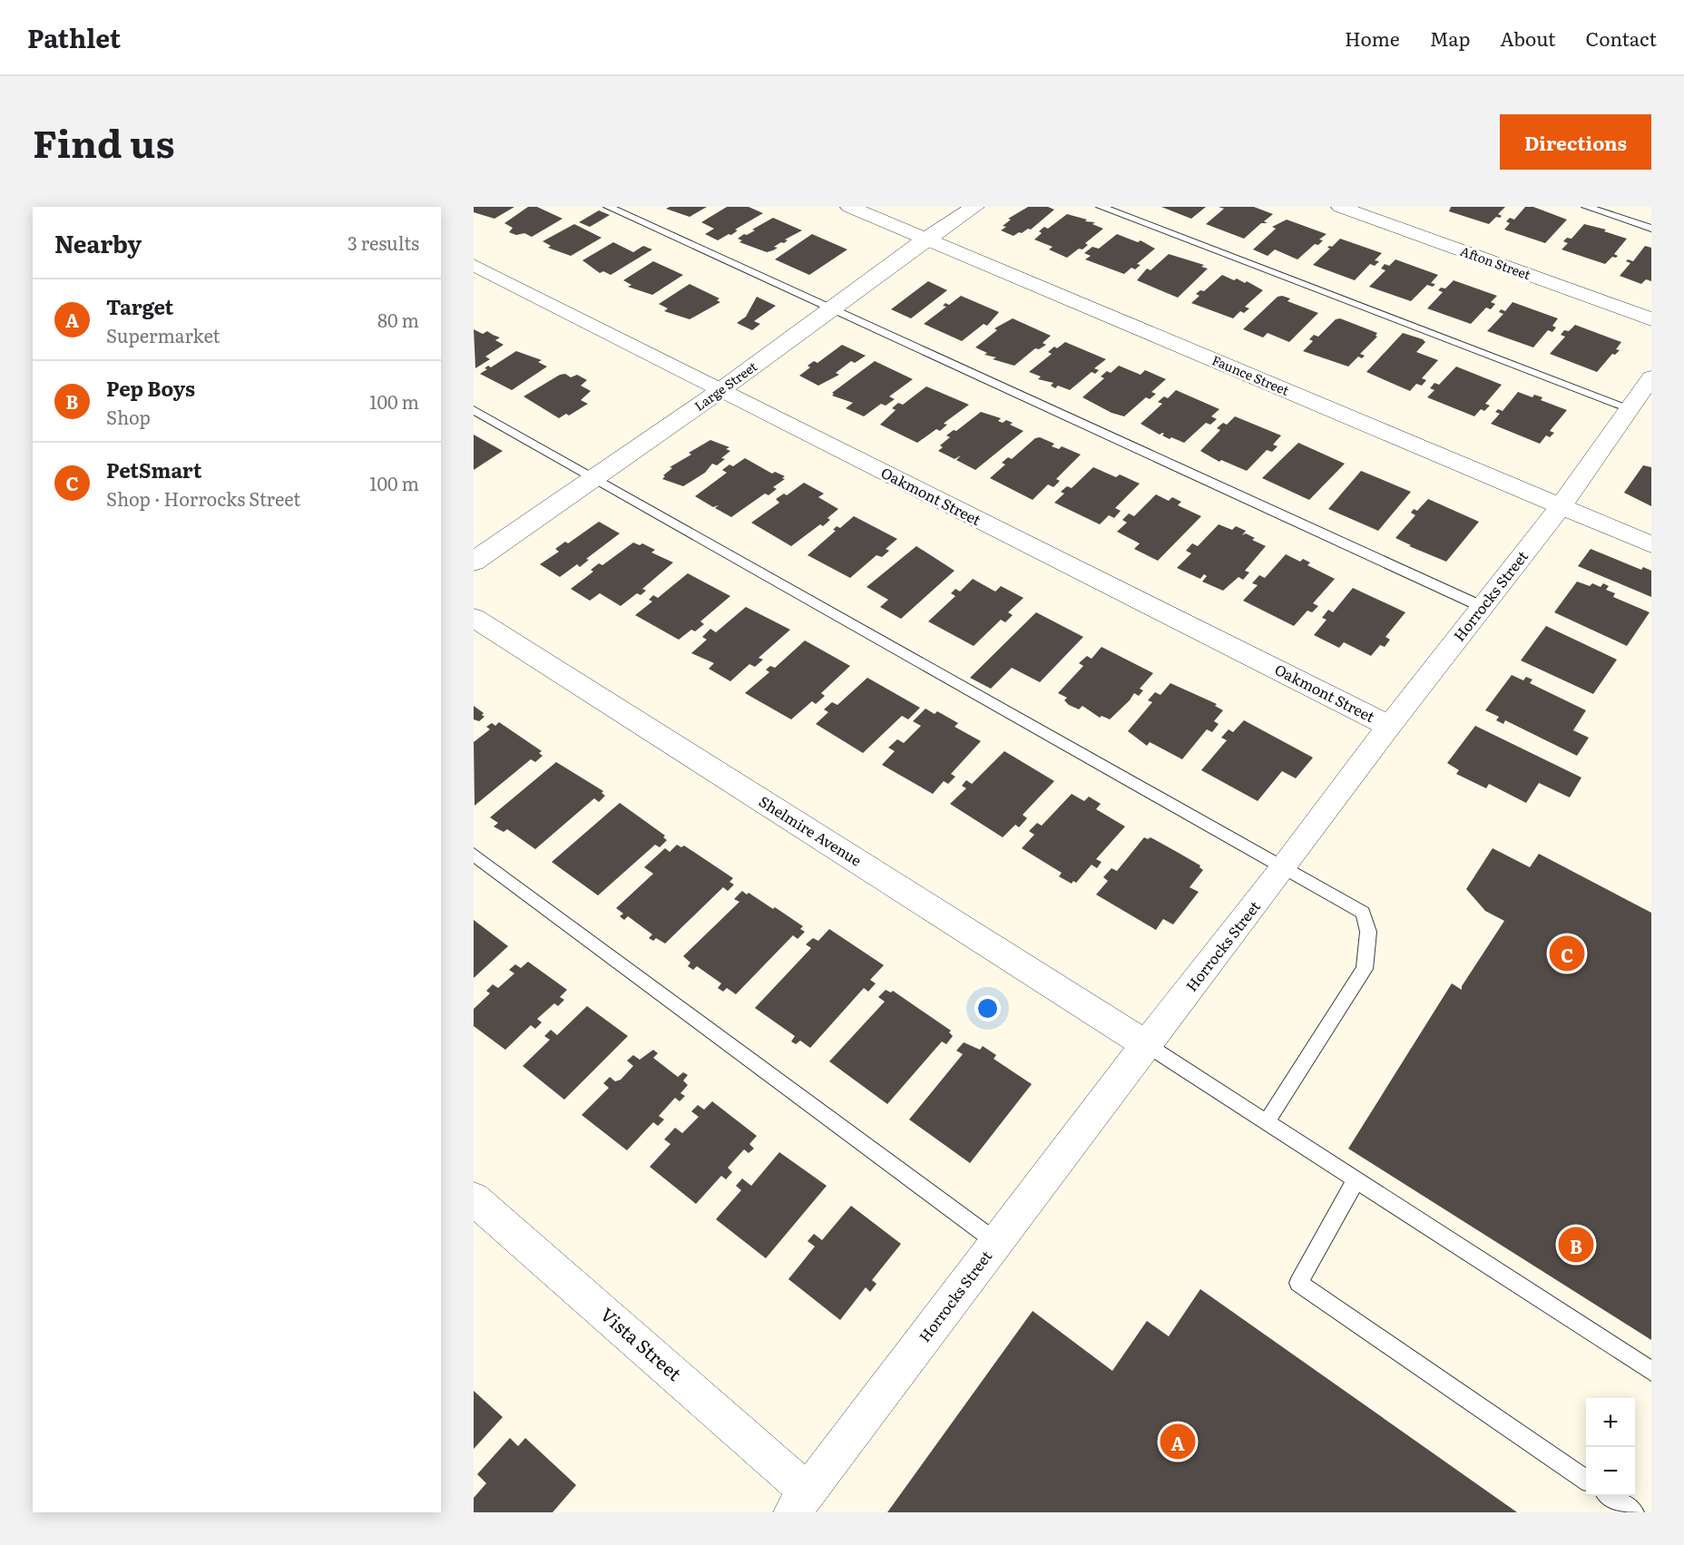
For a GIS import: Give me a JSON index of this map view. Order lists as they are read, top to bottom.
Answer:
{
  "streets": {
    "street": [
      "Afton Street",
      "Faunce Street",
      "Large Street",
      "Oakmont Street",
      "Horrocks Street",
      "Shelmire Avenue",
      "Vista Street"
    ]
  },
  "crossings": [
    ["Faunce Street", "Large Street"],
    ["Faunce Street", "Horrocks Street"],
    ["Large Street", "Oakmont Street"],
    ["Oakmont Street", "Horrocks Street"],
    ["Horrocks Street", "Shelmire Avenue"],
    ["Horrocks Street", "Vista Street"]
  ],
  "page": {
    "header": "Pathlet",
    "nav": [
      "Home",
      "Map",
      "About",
      "Contact"
    ],
    "title": "Find us",
    "buttons": "Directions",
    "heading": ["Nearby", "3 results"],
    "list": [
      {
        "mark": "A",
        "name": "Target",
        "note": "Supermarket",
        "value": "80 m"
      },
      {
        "mark": "B",
        "name": "Pep Boys",
        "note": "Shop",
        "value": "100 m"
      },
      {
        "mark": "C",
        "name": "PetSmart",
        "note": "Shop · Horrocks Street",
        "value": "100 m"
      }
    ],
    "pins": ["C", "B", "A"],
    "map_buttons": ["+", "−"]
  }
}
